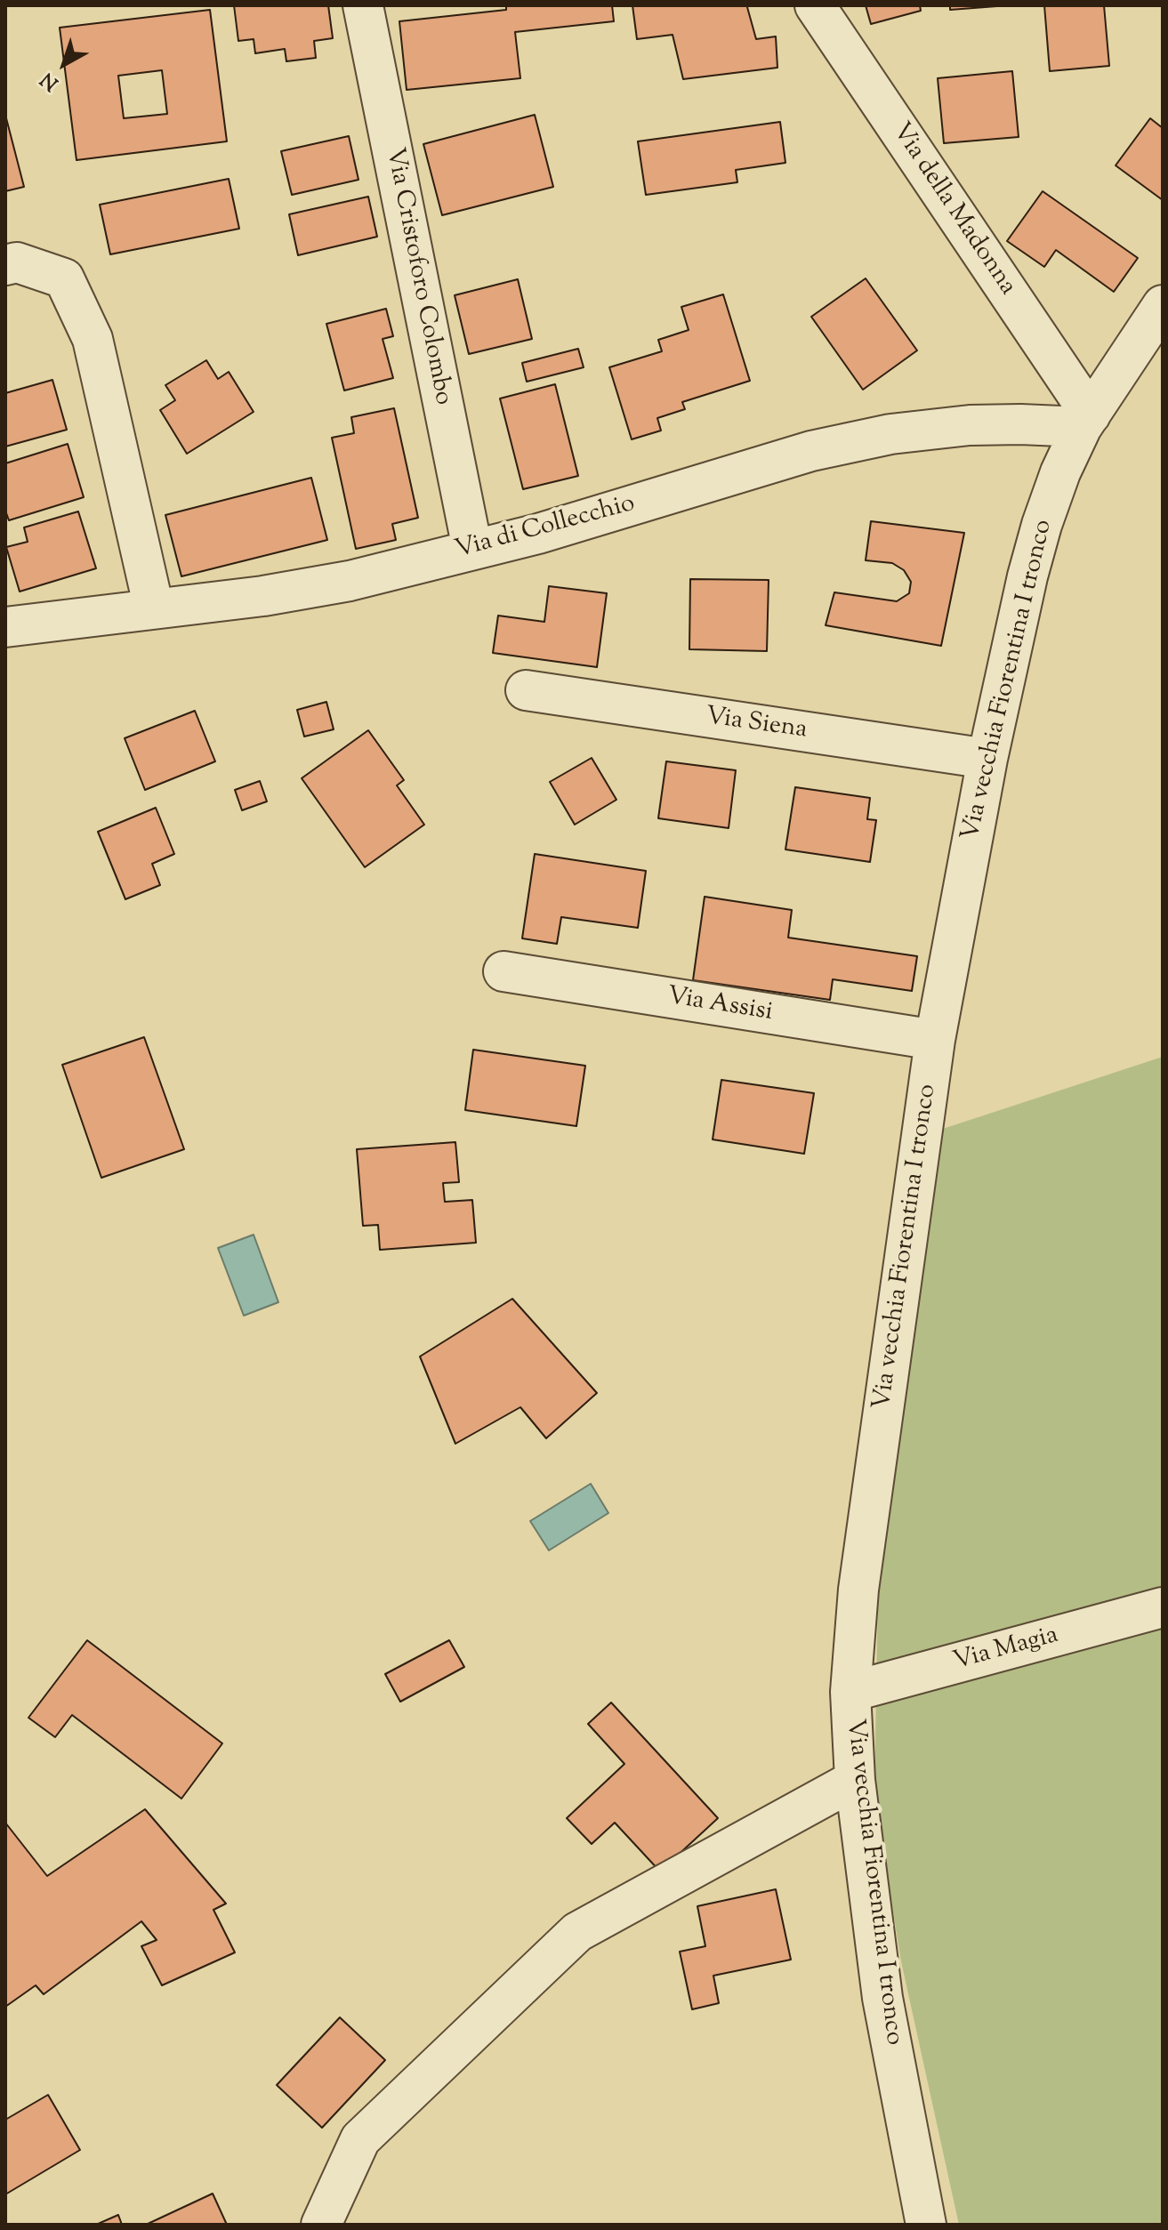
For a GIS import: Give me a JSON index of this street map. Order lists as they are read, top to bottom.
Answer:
{
  "streets": {
    "street": [
      "Via della Madonna",
      "Via Cristoforo Colombo",
      "Via di Collecchio",
      "Via vecchia Fiorentina I tronco",
      "Via Siena",
      "Via Assisi",
      "Via Magia"
    ]
  },
  "crossings": [
    ["Via della Madonna", "Via di Collecchio"],
    ["Via della Madonna", "Via vecchia Fiorentina I tronco"],
    ["Via Cristoforo Colombo", "Via di Collecchio"],
    ["Via di Collecchio", "Via vecchia Fiorentina I tronco"],
    ["Via vecchia Fiorentina I tronco", "Via Siena"],
    ["Via vecchia Fiorentina I tronco", "Via Assisi"],
    ["Via vecchia Fiorentina I tronco", "Via Magia"]
  ],
  "north": "bottom left"
}
